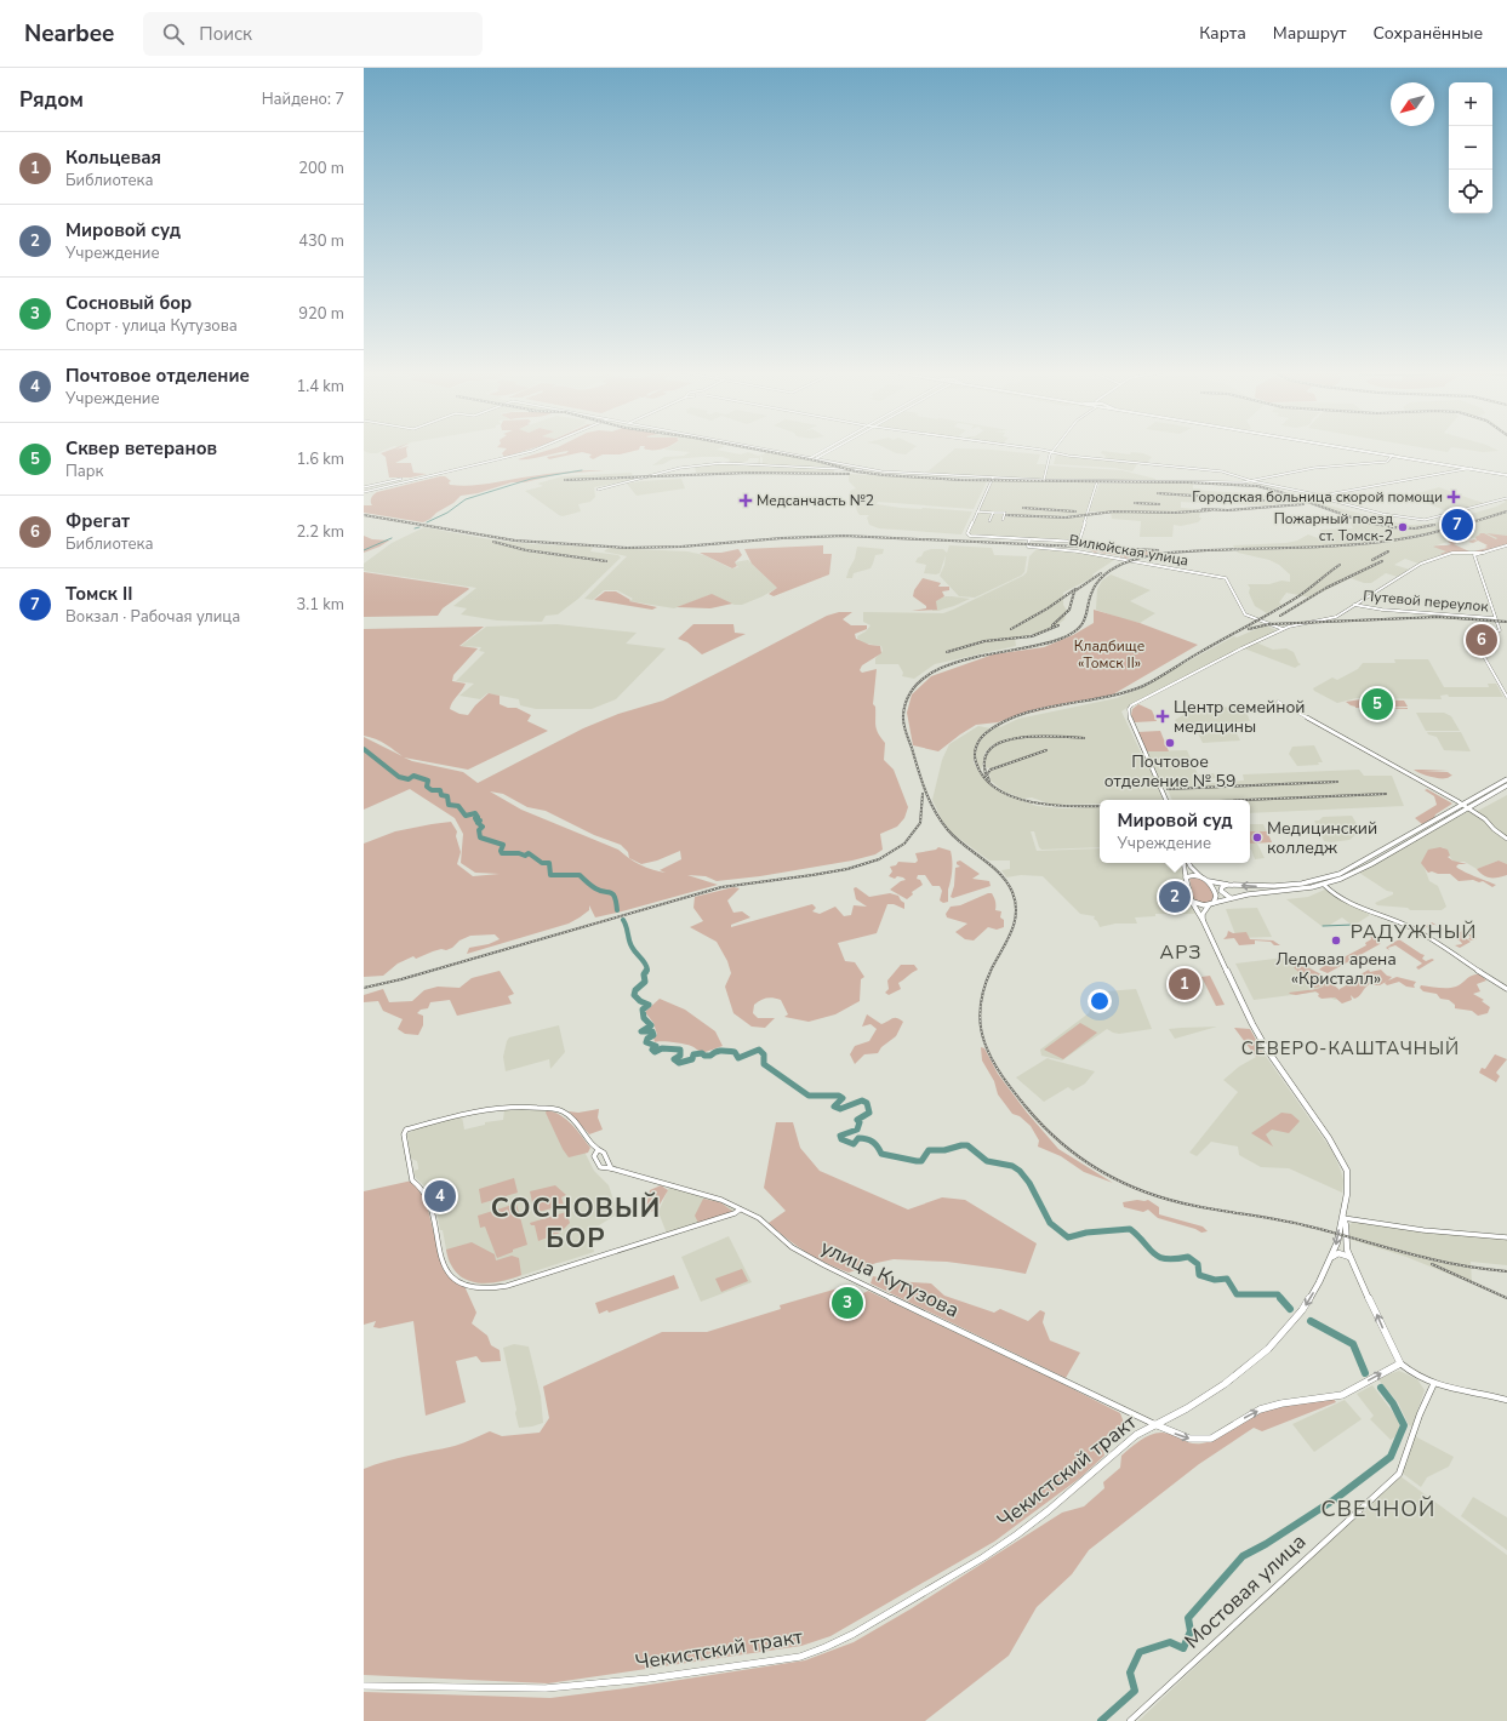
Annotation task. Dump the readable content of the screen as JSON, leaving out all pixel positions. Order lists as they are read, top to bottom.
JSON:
{
  "streets": {
    "main road": ["Чекистский тракт"],
    "street": [
      "Вилюйская улица",
      "Путевой переулок",
      "улица Кутузова",
      "Мостовая улица"
    ]
  },
  "crossings": [
    ["улица Кутузова", "Чекистский тракт"]
  ],
  "districts": [
    "РАДУЖНЫЙ",
    "АРЗ",
    "СЕВЕРО-КАШТАЧНЫЙ",
    "СОСНОВЫЙ БОР",
    "СВЕЧНОЙ"
  ],
  "parks": ["Кладбище «Томск II»"],
  "places": {
    "health": ["Городская больница скорой помощи", "Медсанчасть №2", "Центр семейной медицины"],
    "other": [
      "Пожарный поезд ст. Томск-2",
      "Почтовое отделение № 59",
      "Медицинский колледж",
      "Ледовая арена «Кристалл»"
    ]
  },
  "north": "bottom left",
  "page": {
    "header": "Nearbee",
    "search": "Поиск",
    "nav": ["Карта", "Маршрут", "Сохранённые"],
    "heading": ["Рядом", "Найдено: 7"],
    "map_buttons": ["+", "−"],
    "list": [
      {
        "mark": "1",
        "name": "Кольцевая",
        "note": "Библиотека",
        "value": "200 m"
      },
      {
        "mark": "2",
        "name": "Мировой суд",
        "note": "Учреждение",
        "value": "430 m"
      },
      {
        "mark": "3",
        "name": "Сосновый бор",
        "note": "Спорт · улица Кутузова",
        "value": "920 m"
      },
      {
        "mark": "4",
        "name": "Почтовое отделение",
        "note": "Учреждение",
        "value": "1.4 km"
      },
      {
        "mark": "5",
        "name": "Сквер ветеранов",
        "note": "Парк",
        "value": "1.6 km"
      },
      {
        "mark": "6",
        "name": "Фрегат",
        "note": "Библиотека",
        "value": "2.2 km"
      },
      {
        "mark": "7",
        "name": "Томск II",
        "note": "Вокзал · Рабочая улица",
        "value": "3.1 km"
      }
    ],
    "pins": [
      "7",
      "6",
      "5",
      "2",
      "1",
      "4",
      "3"
    ],
    "popup": ["Мировой суд", "Учреждение"]
  }
}
